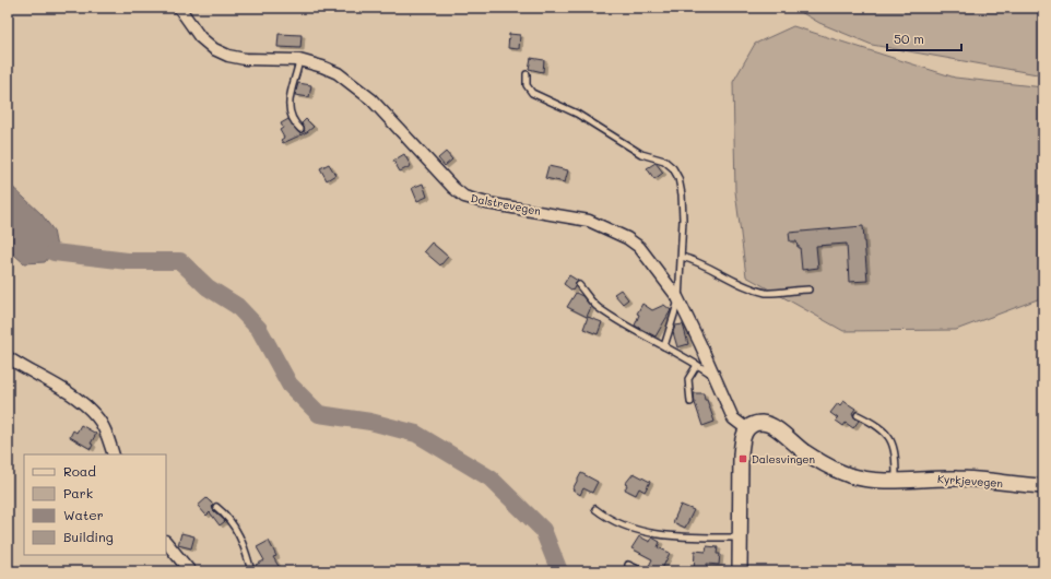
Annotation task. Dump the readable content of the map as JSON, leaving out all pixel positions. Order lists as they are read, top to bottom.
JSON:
{
  "streets": {
    "main road": ["Kyrkjevegen"],
    "street": ["Dalstrevegen"]
  },
  "crossings": [
    ["Dalstrevegen", "Kyrkjevegen"]
  ],
  "places": {
    "transit": ["Dalesvingen"]
  },
  "legend": [
    "Road",
    "Park",
    "Water",
    "Building"
  ],
  "scale_bar": "50 m"
}
